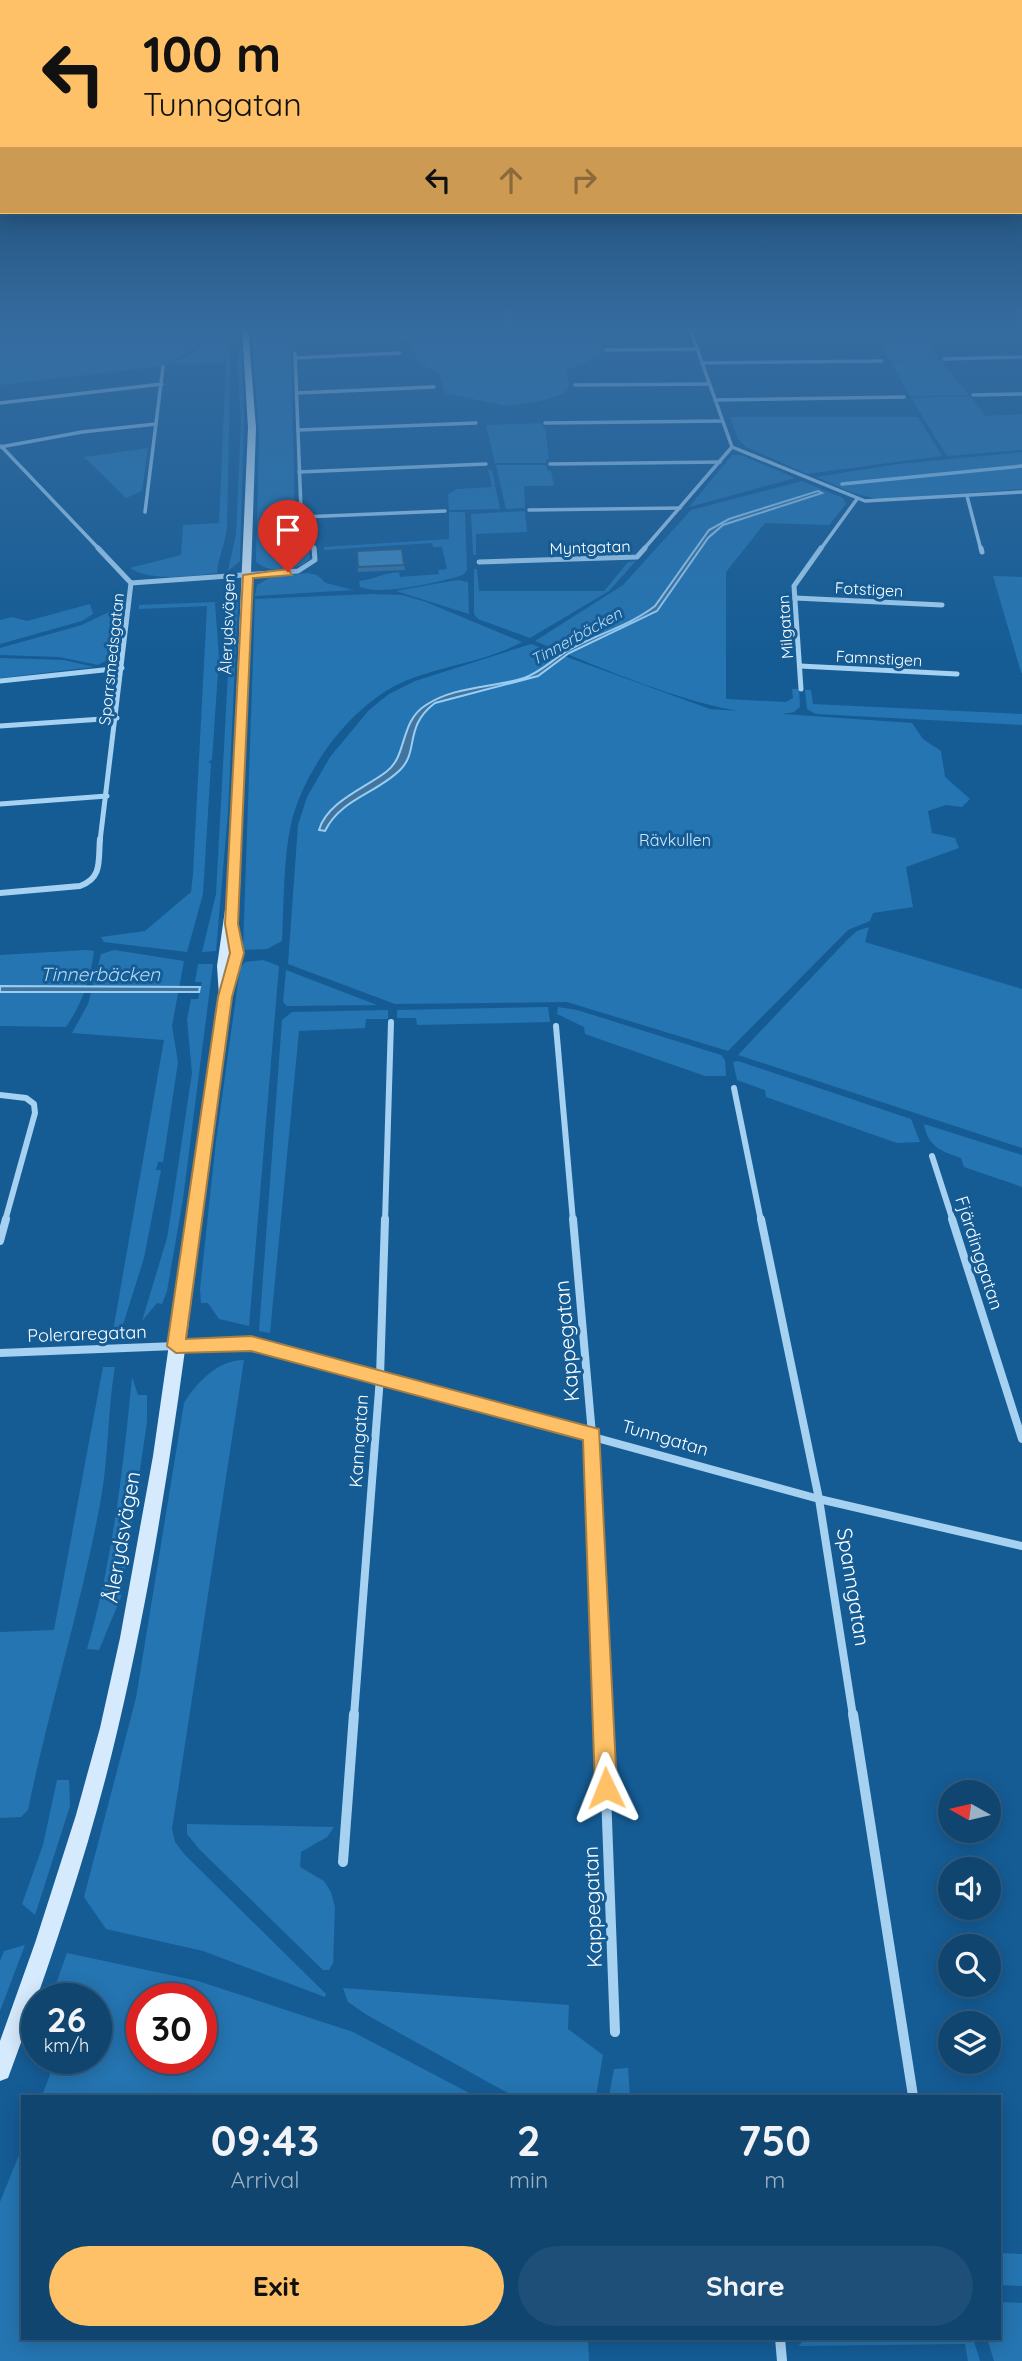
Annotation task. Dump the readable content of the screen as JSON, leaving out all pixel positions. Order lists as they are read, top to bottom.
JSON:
{
  "streets": {
    "main road": ["Ålerydsvägen"],
    "street": [
      "Myntgatan",
      "Fotstigen",
      "Milgatan",
      "Famnstigen",
      "Sporrsmedsgatan",
      "Fjärdinggatan",
      "Poleraregatan",
      "Kappegatan",
      "Tunngatan",
      "Kanngatan",
      "Spanngatan"
    ]
  },
  "crossings": [
    ["Fotstigen", "Milgatan"],
    ["Ålerydsvägen", "Poleraregatan"],
    ["Ålerydsvägen", "Tunngatan"],
    ["Milgatan", "Famnstigen"],
    ["Poleraregatan", "Tunngatan"],
    ["Kappegatan", "Tunngatan"],
    ["Tunngatan", "Kanngatan"],
    ["Tunngatan", "Spanngatan"]
  ],
  "water": ["Tinnerbäcken"],
  "parks": ["Rävkullen"],
  "north": "left",
  "page": {
    "turn": ["100 m", "Tunngatan"],
    "speed": "26 km/h",
    "limit": "30",
    "eta": [
      "09:43",
      "Arrival",
      "2",
      "min",
      "750",
      "m"
    ],
    "buttons": ["Exit", "Share"]
  }
}
